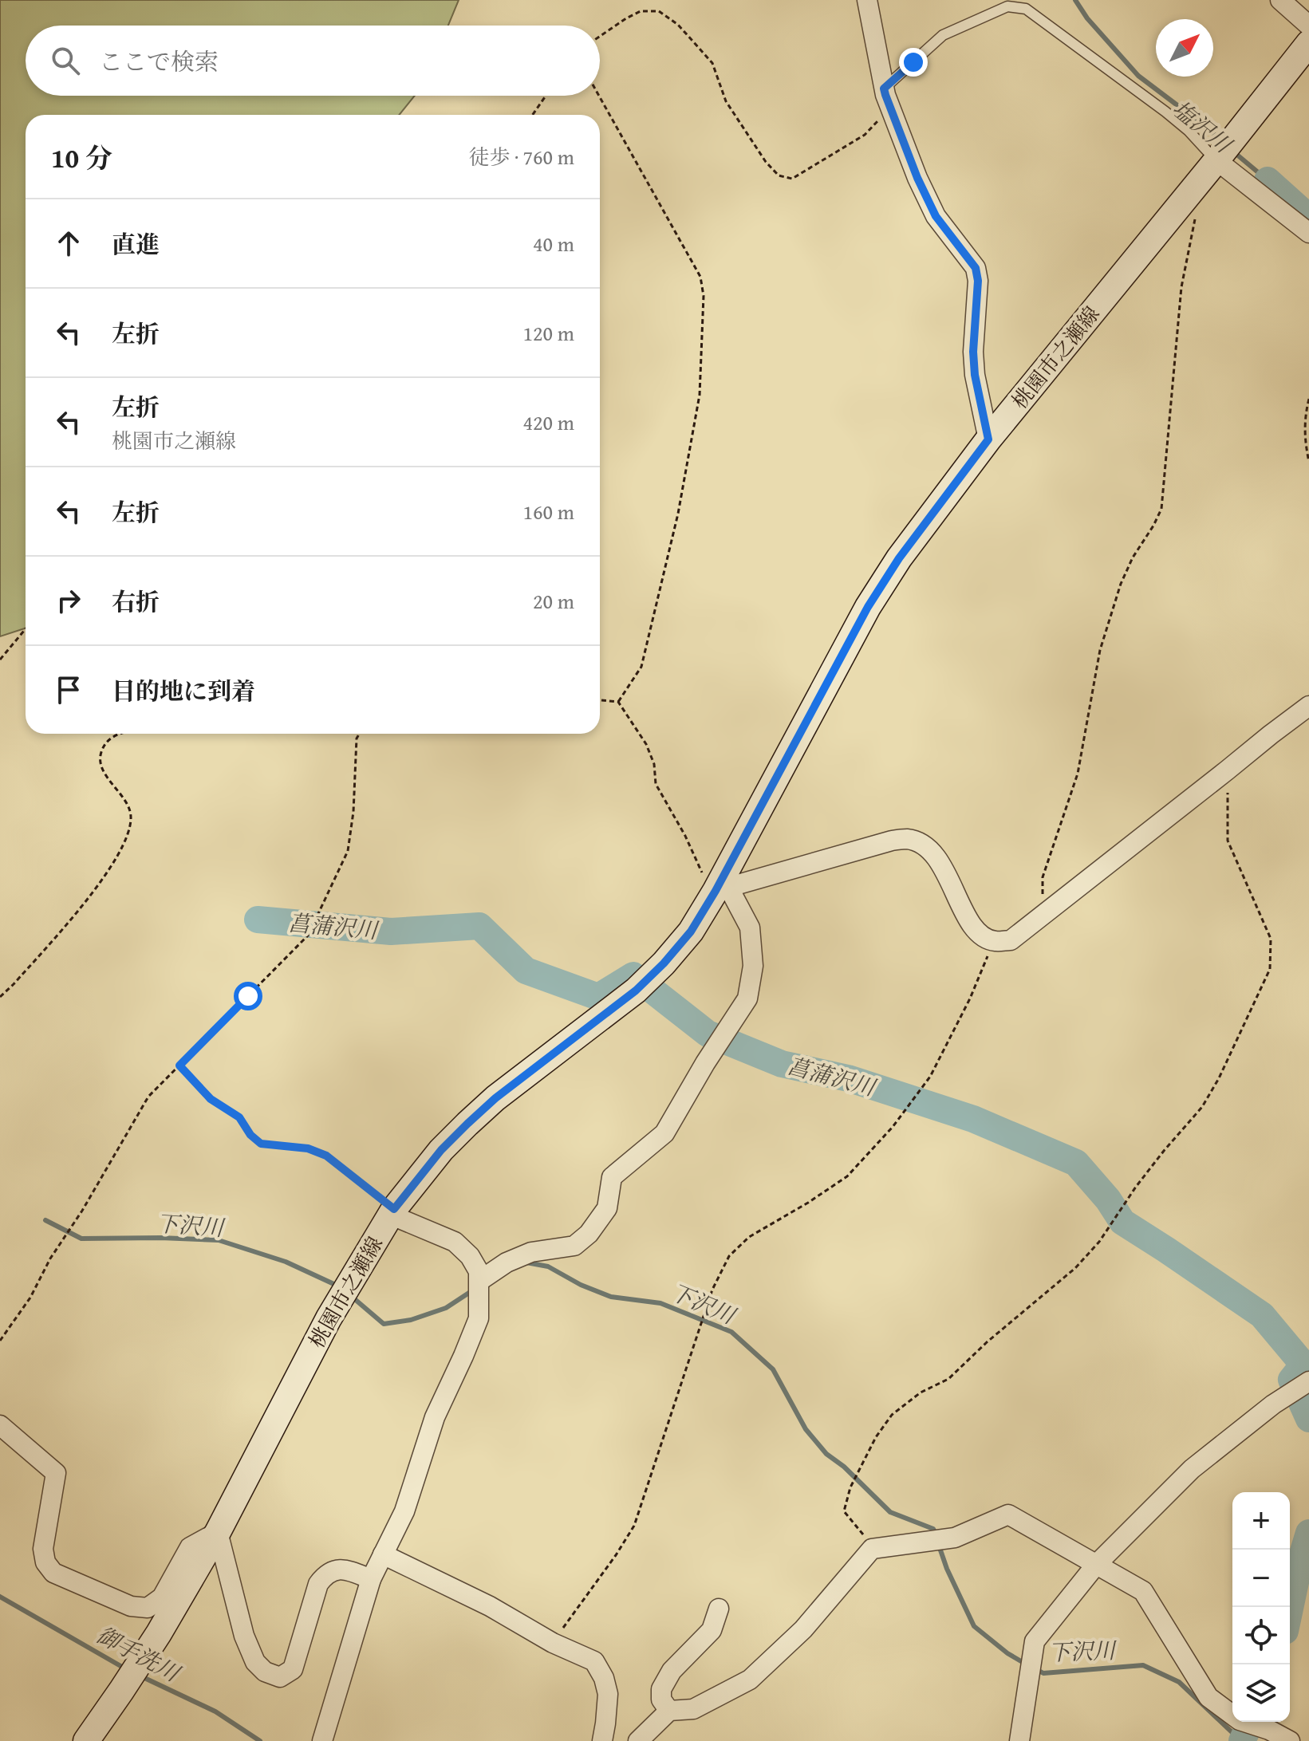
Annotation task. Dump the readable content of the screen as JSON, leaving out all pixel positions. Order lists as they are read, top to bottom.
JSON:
{
  "streets": {
    "main road": ["桃園市之瀬線"]
  },
  "water": [
    "塩沢川",
    "菖蒲沢川",
    "下沢川",
    "御手洗川"
  ],
  "north": "top right",
  "page": {
    "search": "ここで検索",
    "heading": ["10 分", "徒歩 · 760 m"],
    "list": [
      ["直進", "40 m"],
      ["左折", "120 m"],
      ["左折", "桃園市之瀬線", "420 m"],
      ["左折", "160 m"],
      ["右折", "20 m"],
      "目的地に到着"
    ],
    "map_buttons": ["+", "−"]
  }
}
